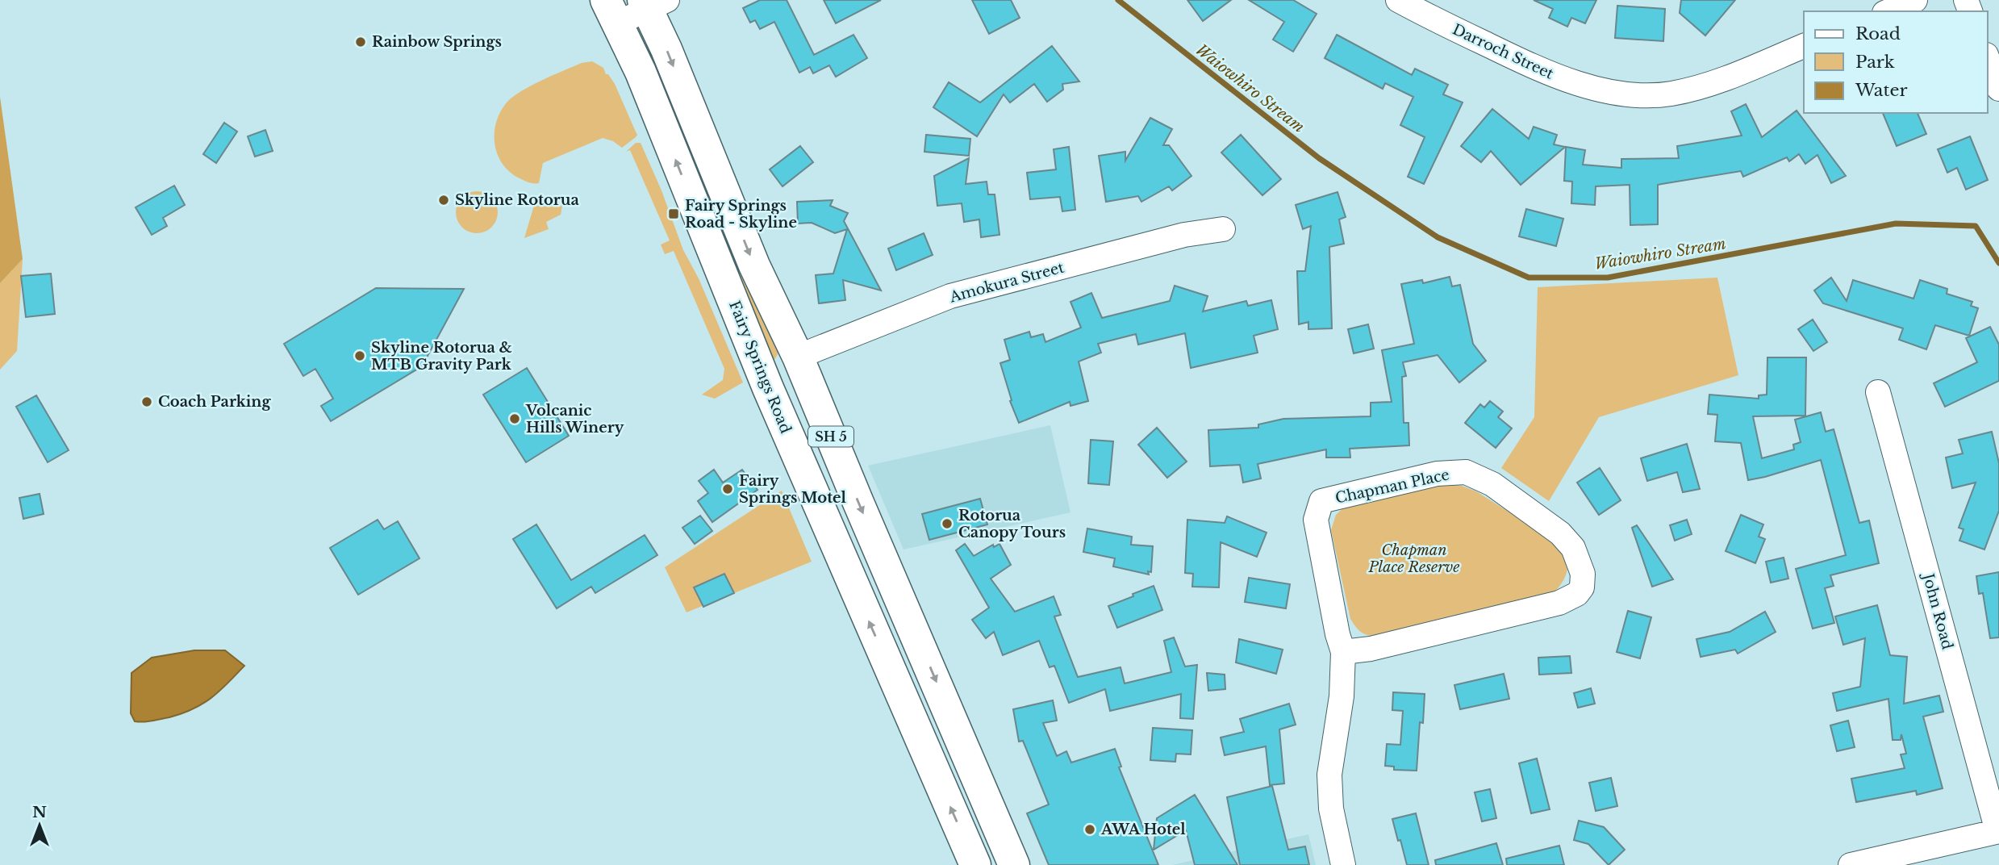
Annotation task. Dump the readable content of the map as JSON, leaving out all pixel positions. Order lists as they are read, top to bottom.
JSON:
{
  "streets": {
    "highway": ["Fairy Springs Road", "SH 5"],
    "street": [
      "Darroch Street",
      "Amokura Street",
      "Chapman Place",
      "John Road"
    ]
  },
  "crossings": [
    ["Amokura Street", "SH 5"]
  ],
  "water": ["Waiowhiro Stream"],
  "parks": ["Chapman Place Reserve"],
  "places": {
    "other": [
      "Rainbow Springs",
      "Skyline Rotorua",
      "Skyline Rotorua & MTB Gravity Park",
      "Coach Parking",
      "Volcanic Hills Winery",
      "Fairy Springs Motel",
      "Rotorua Canopy Tours",
      "AWA Hotel"
    ],
    "transit": ["Fairy Springs Road - Skyline"]
  },
  "legend": ["Road", "Park", "Water"],
  "north": "top"
}
